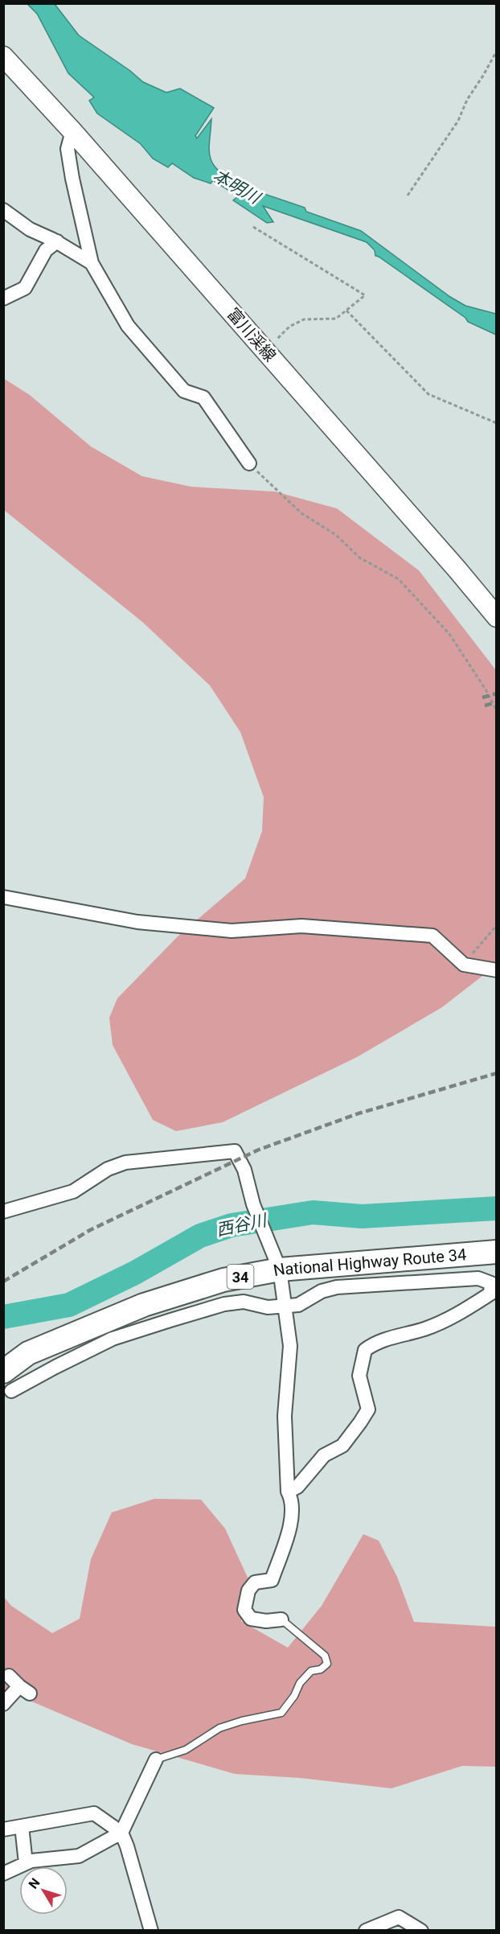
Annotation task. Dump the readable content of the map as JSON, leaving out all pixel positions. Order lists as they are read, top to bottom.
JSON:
{
  "streets": {
    "highway": ["National Highway Route 34", "34"],
    "main road": ["富川渓線"]
  },
  "water": ["本明川", "西谷川"],
  "north": "top left"
}
